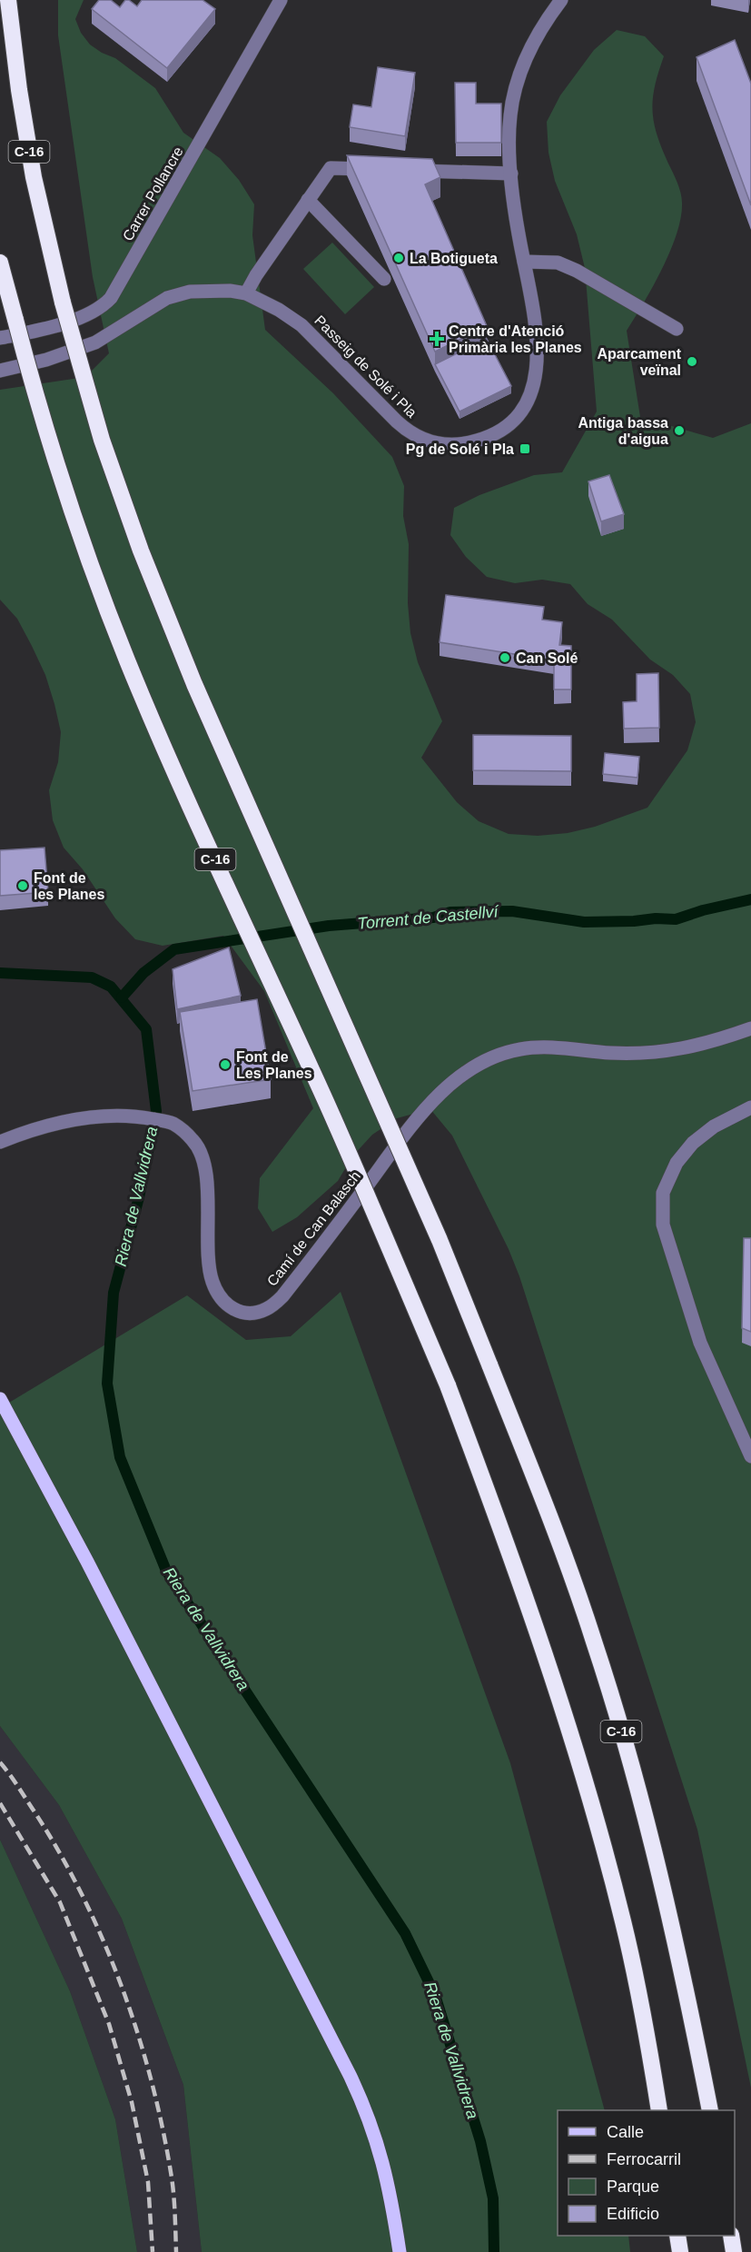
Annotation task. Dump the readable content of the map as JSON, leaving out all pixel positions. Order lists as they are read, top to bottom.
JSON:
{
  "streets": {
    "highway": ["C-16"],
    "street": ["Carrer Pollancre", "Passeig de Solé i Pla", "Camí de Can Balasch"]
  },
  "water": ["Torrent de Castellví", "Riera de Vallvidrera"],
  "places": {
    "other": [
      "La Botigueta",
      "Aparcament veïnal",
      "Antiga bassa d'aigua",
      "Can Solé",
      "Font de les Planes",
      "Font de Les Planes"
    ],
    "health": ["Centre d'Atenció Primària les Planes"],
    "transit": ["Pg de Solé i Pla"]
  },
  "legend": [
    "Calle",
    "Ferrocarril",
    "Parque",
    "Edificio"
  ]
}
